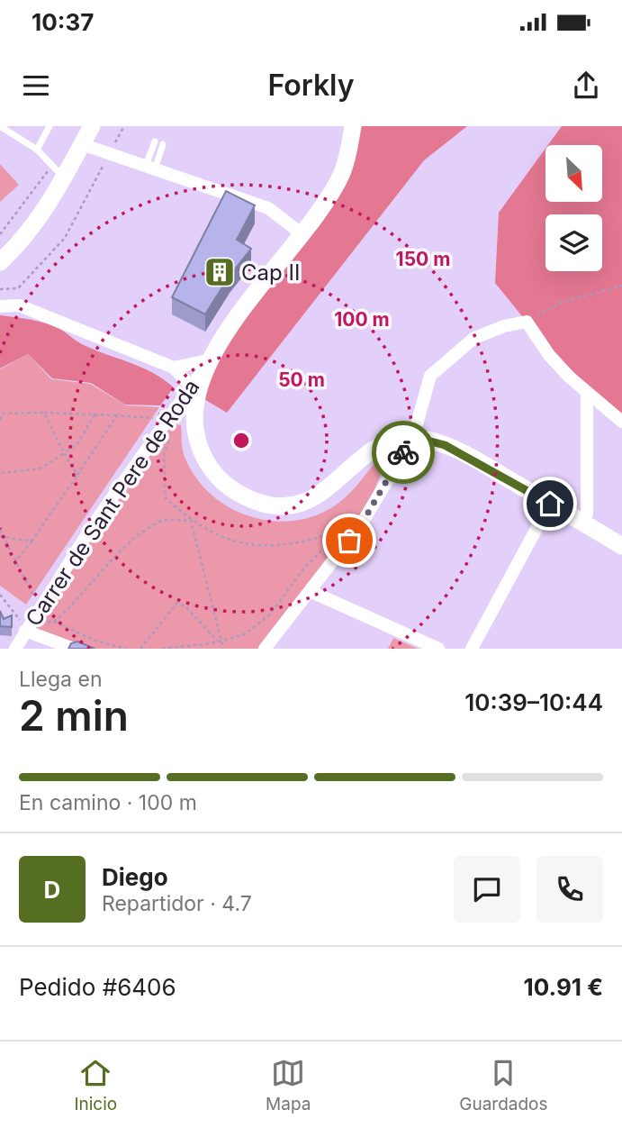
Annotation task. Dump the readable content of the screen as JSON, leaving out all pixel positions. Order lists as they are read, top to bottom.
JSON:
{
  "streets": {
    "street": ["Carrer de Sant Pere de Roda"]
  },
  "places": {
    "building": ["Cap II"]
  },
  "north": "bottom right",
  "page": {
    "status": "10:37",
    "header": "Forkly",
    "heading": ["2 min", "Llega en", "10:39–10:44"],
    "panel": [
      "Diego",
      "Repartidor · 4.7",
      "Pedido #6406",
      "10.91 €"
    ],
    "bar": "En camino · 100 m",
    "round": "D",
    "tabs": ["Inicio", "Mapa", "Guardados"]
  },
  "rings": ["150 m", "100 m", "50 m"]
}
